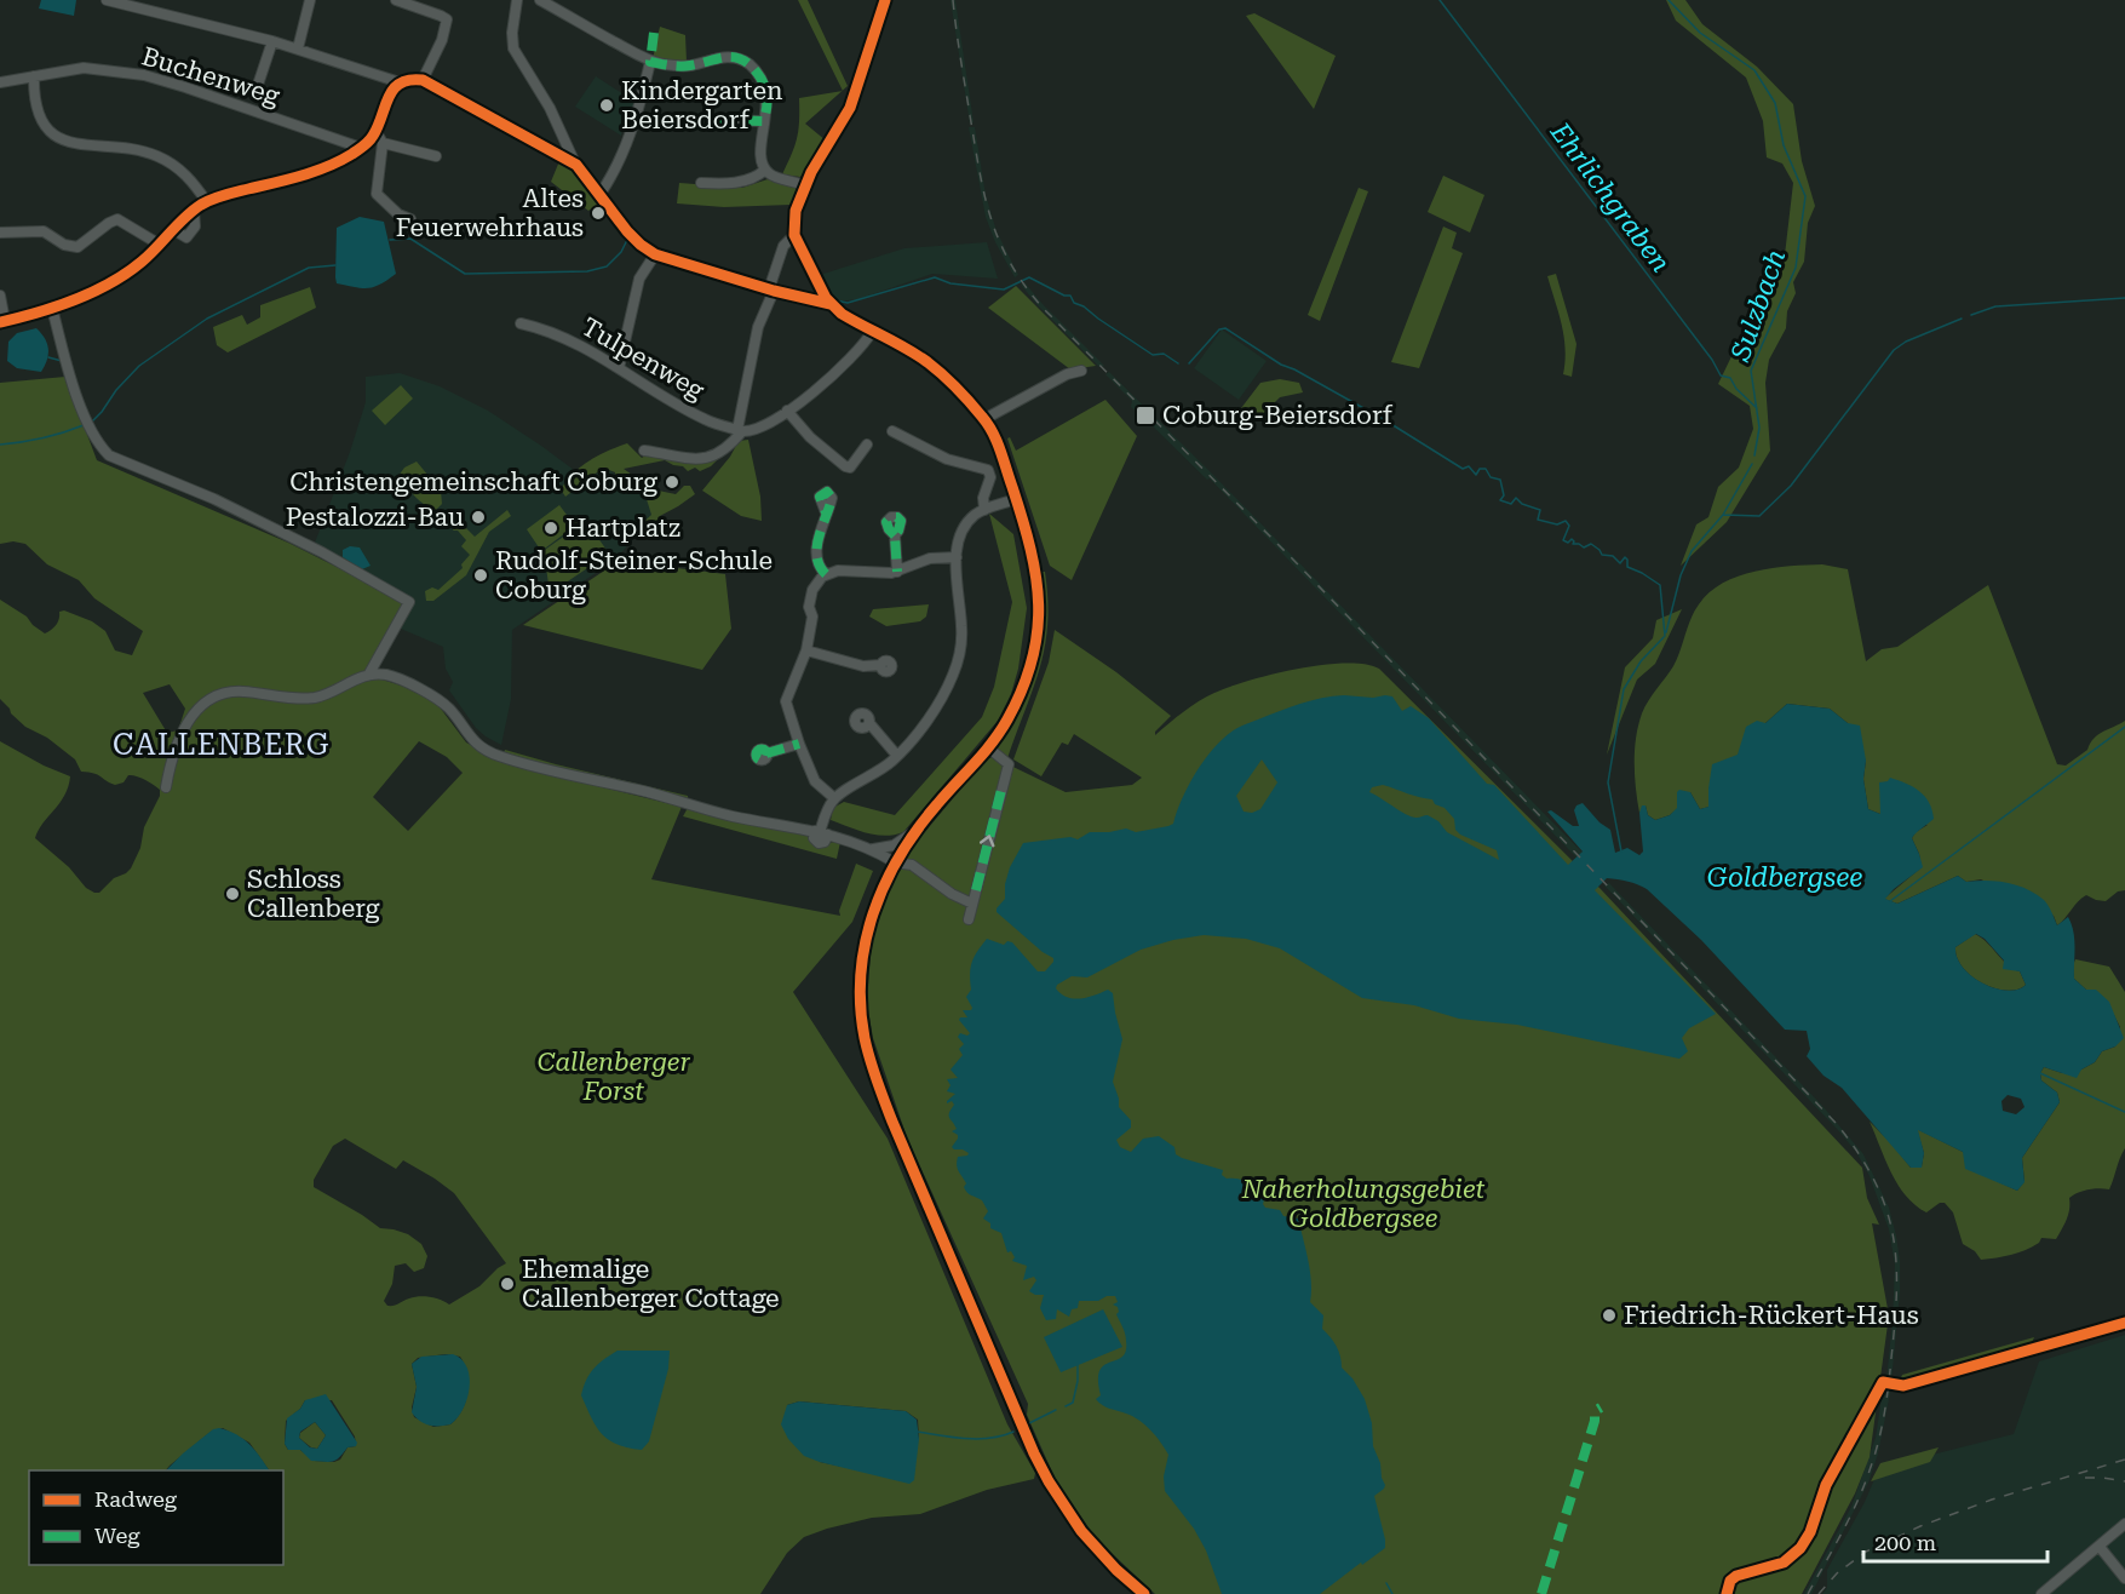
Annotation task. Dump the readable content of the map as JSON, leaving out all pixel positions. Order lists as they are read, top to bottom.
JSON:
{
  "streets": {
    "street": ["Buchenweg", "Tulpenweg"]
  },
  "districts": ["CALLENBERG"],
  "water": ["Ehrlichgraben", "Sulzbach", "Goldbergsee"],
  "parks": ["Callenberger Forst", "Naherholungsgebiet Goldbergsee"],
  "places": {
    "other": [
      "Kindergarten Beiersdorf",
      "Altes Feuerwehrhaus",
      "Christengemeinschaft Coburg",
      "Pestalozzi-Bau",
      "Hartplatz",
      "Rudolf-Steiner-Schule Coburg",
      "Schloss Callenberg",
      "Ehemalige Callenberger Cottage",
      "Friedrich-Rückert-Haus"
    ],
    "transit": ["Coburg-Beiersdorf"]
  },
  "legend": ["Radweg", "Weg"],
  "scale_bar": "200 m"
}
